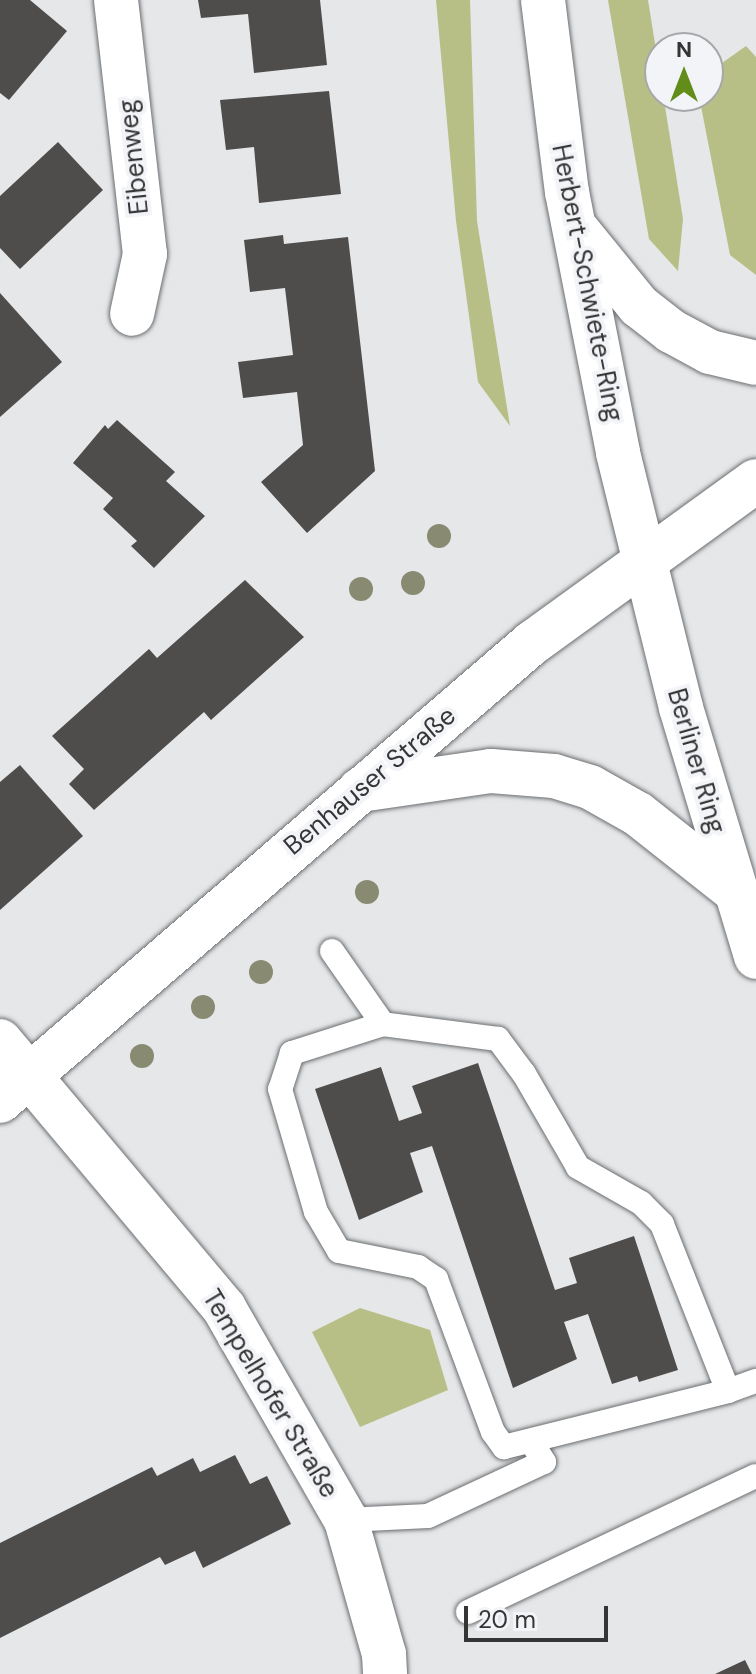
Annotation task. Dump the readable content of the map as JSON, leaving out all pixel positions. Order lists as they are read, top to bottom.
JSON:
{
  "streets": {
    "main road": [
      "Eibenweg",
      "Herbert-Schwiete-Ring",
      "Berliner Ring",
      "Benhauser Straße",
      "Tempelhofer Straße"
    ]
  },
  "crossings": [
    ["Herbert-Schwiete-Ring", "Berliner Ring"],
    ["Herbert-Schwiete-Ring", "Benhauser Straße"],
    ["Berliner Ring", "Benhauser Straße"],
    ["Benhauser Straße", "Tempelhofer Straße"]
  ],
  "scale_bar": "20 m",
  "north": "top"
}
